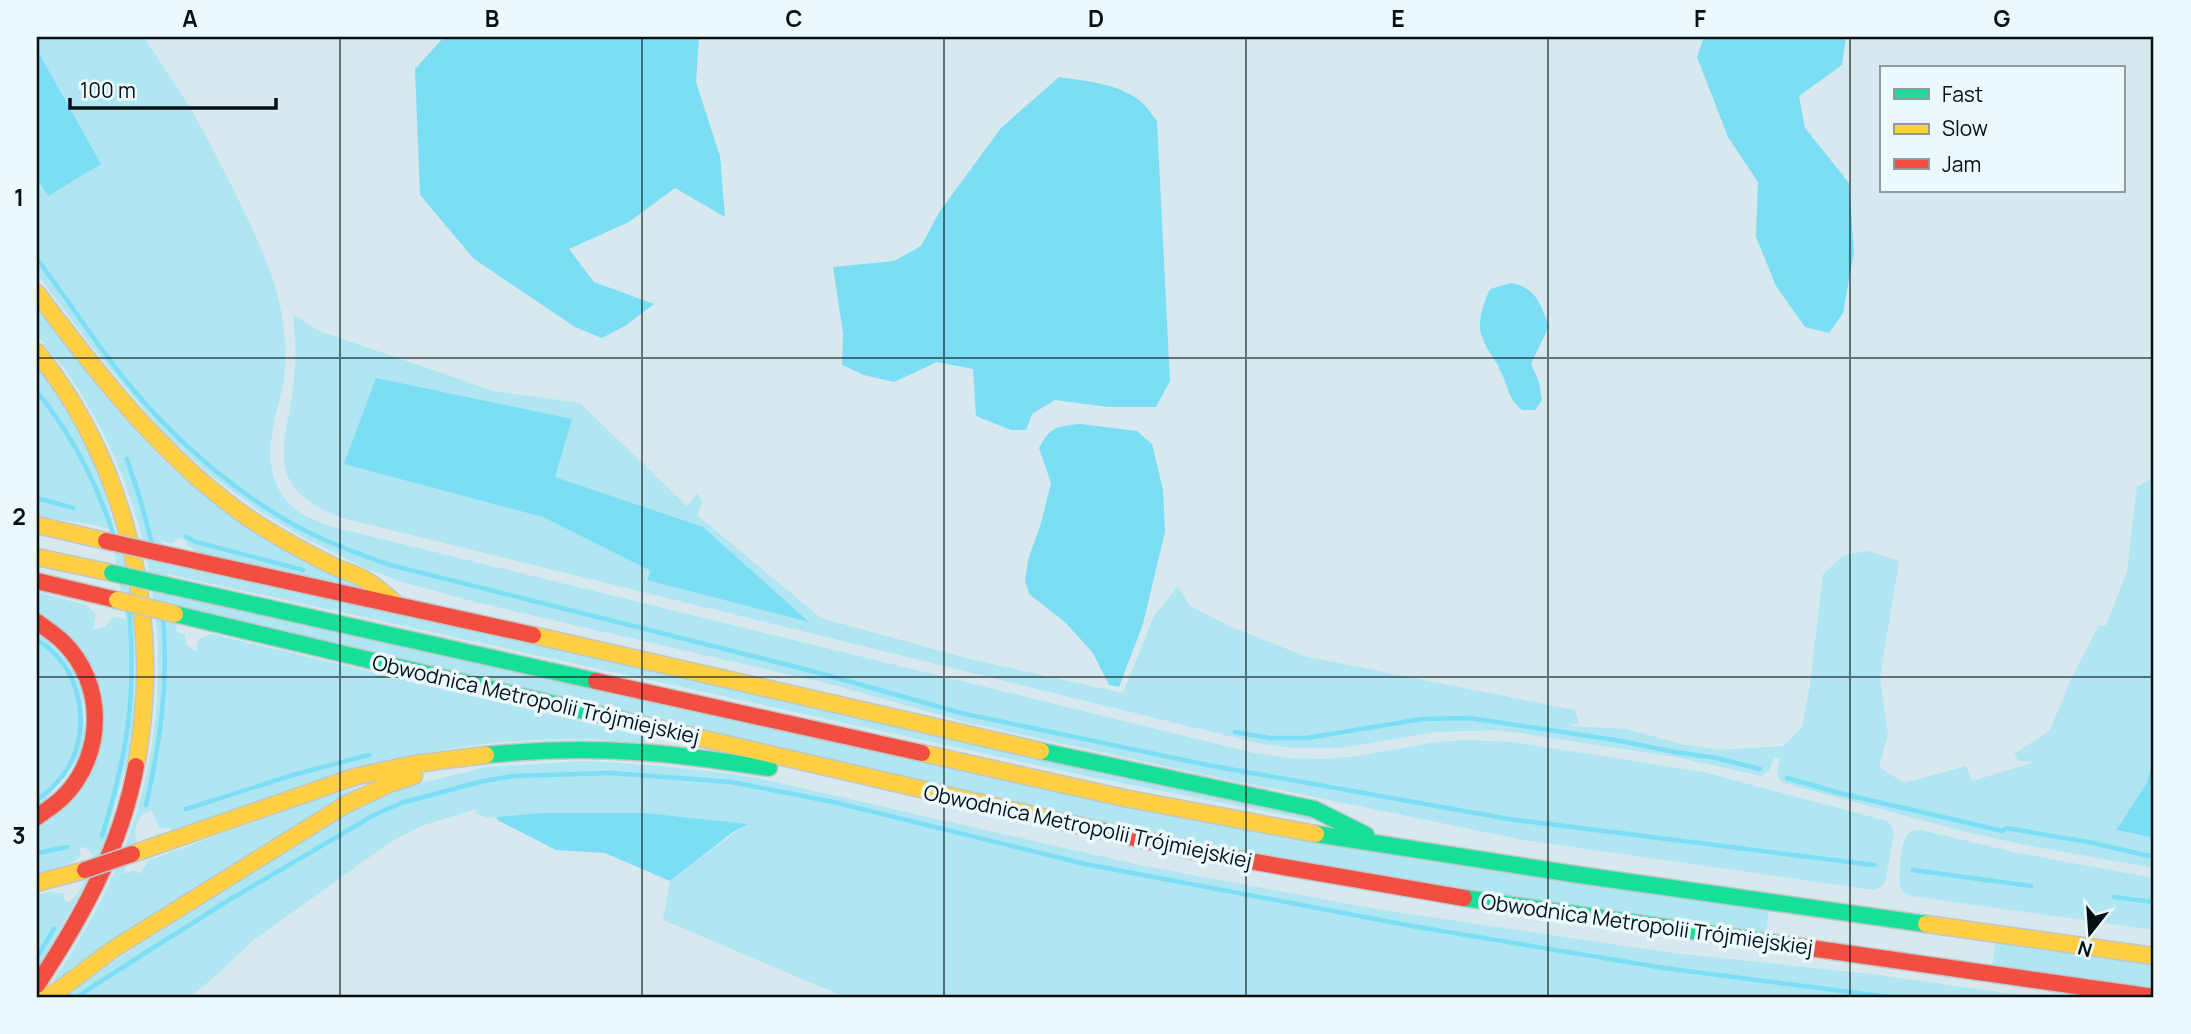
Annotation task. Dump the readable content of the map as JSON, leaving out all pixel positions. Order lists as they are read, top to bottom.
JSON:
{
  "streets": {
    "highway": ["Obwodnica Metropolii Trójmiejskiej"]
  },
  "legend": ["Fast", "Slow", "Jam"],
  "scale_bar": "100 m",
  "north": "bottom",
  "grid": {
    "columns": [
      "A",
      "B",
      "C",
      "D",
      "E",
      "F",
      "G"
    ],
    "rows": ["1", "2", "3"]
  }
}
